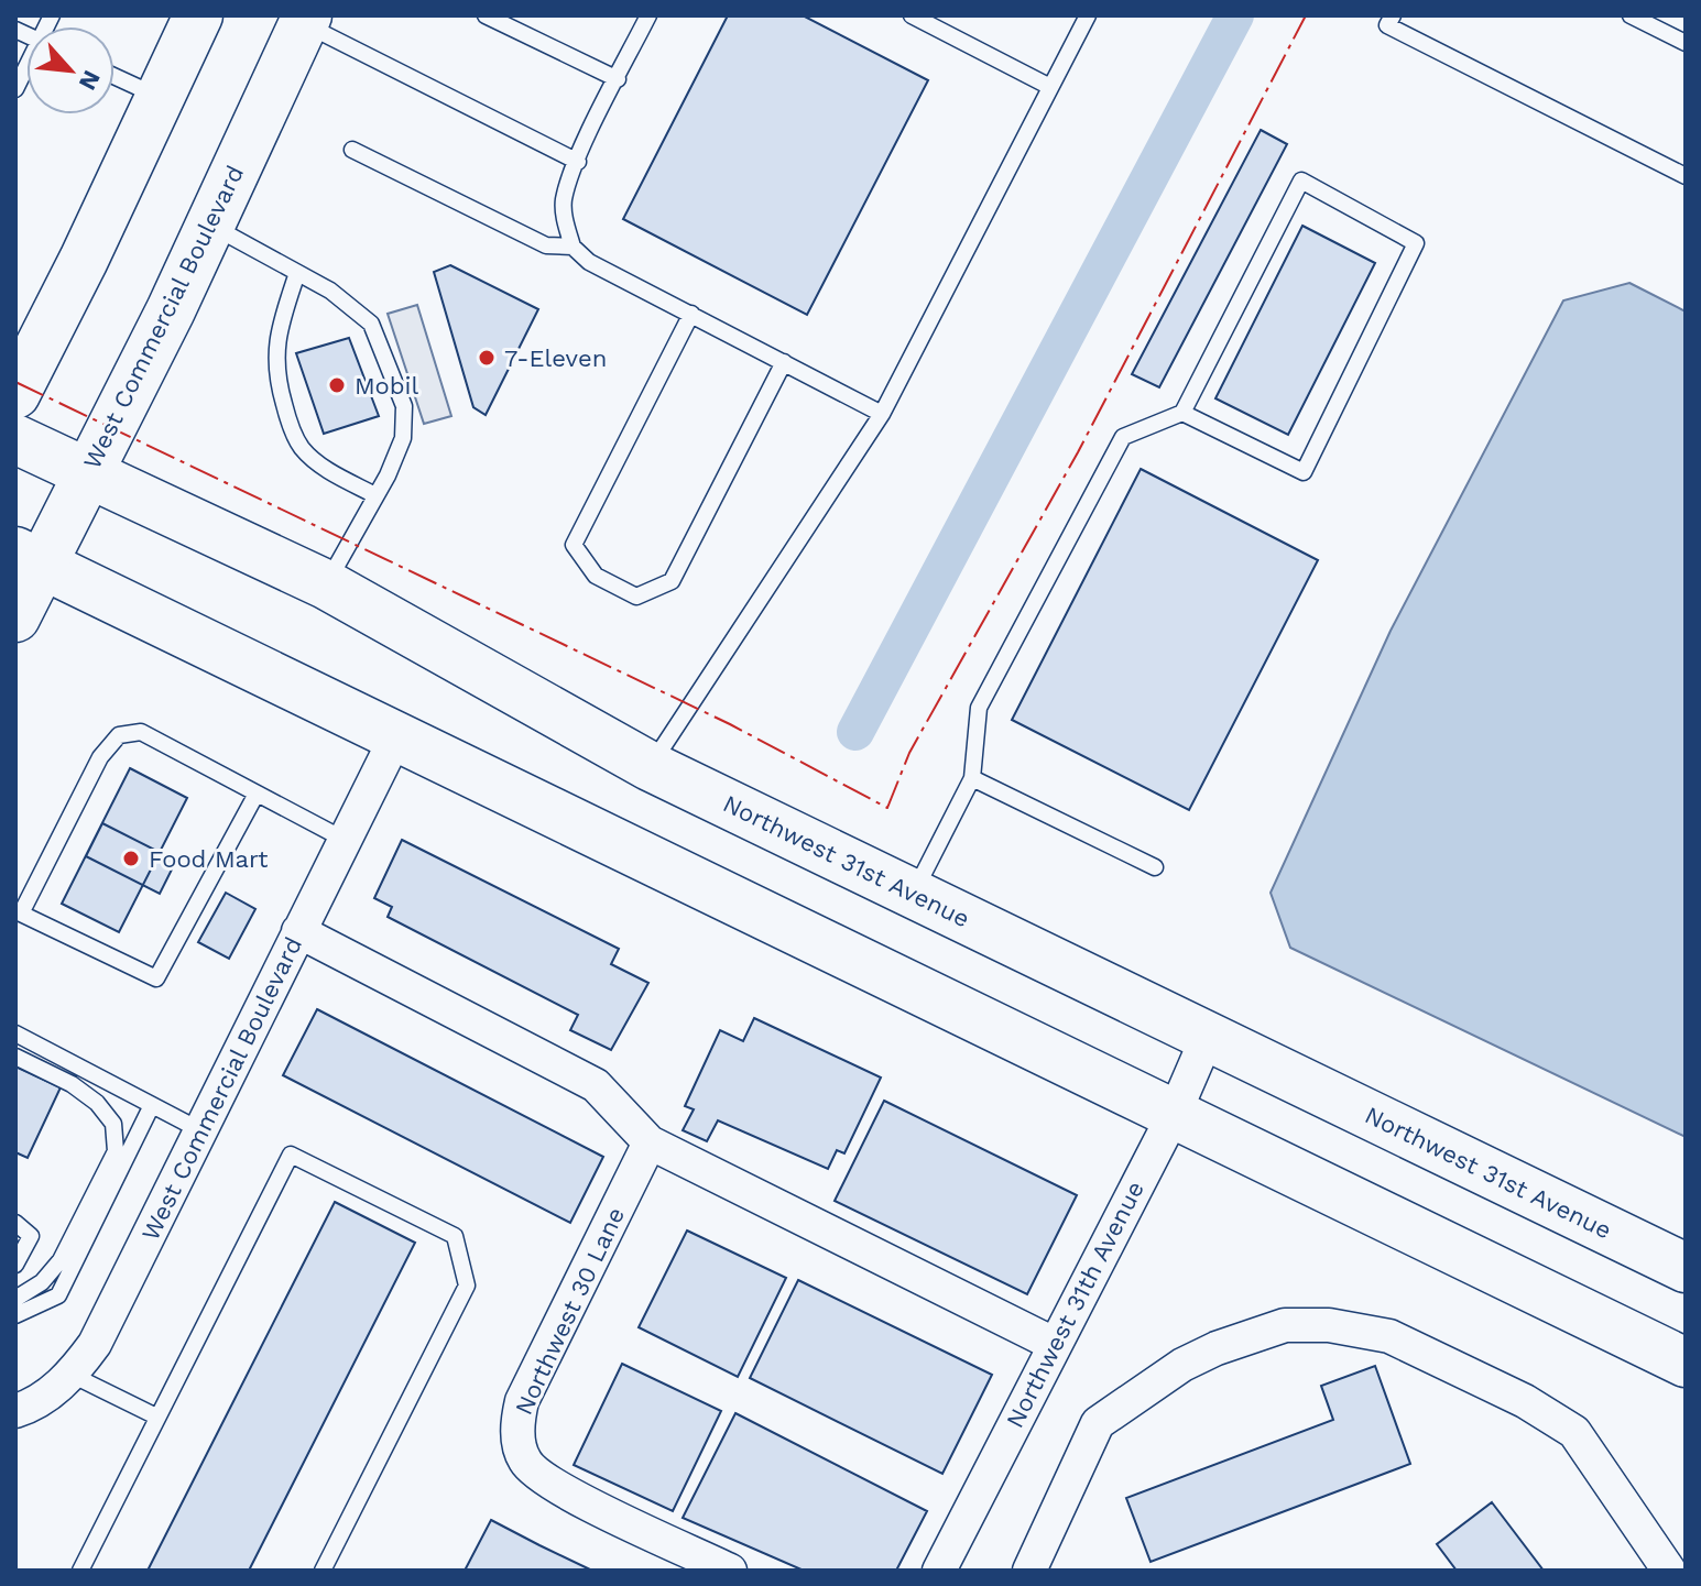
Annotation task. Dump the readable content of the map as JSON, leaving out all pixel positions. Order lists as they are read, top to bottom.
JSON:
{
  "streets": {
    "main road": ["West Commercial Boulevard", "Northwest 31st Avenue"],
    "street": ["Northwest 31th Avenue", "Northwest 30 Lane"]
  },
  "crossings": [
    ["West Commercial Boulevard", "Northwest 31st Avenue"],
    ["Northwest 31st Avenue", "Northwest 31th Avenue"]
  ],
  "places": ["7-Eleven", "Mobil", "Food Mart"],
  "north": "bottom right"
}
